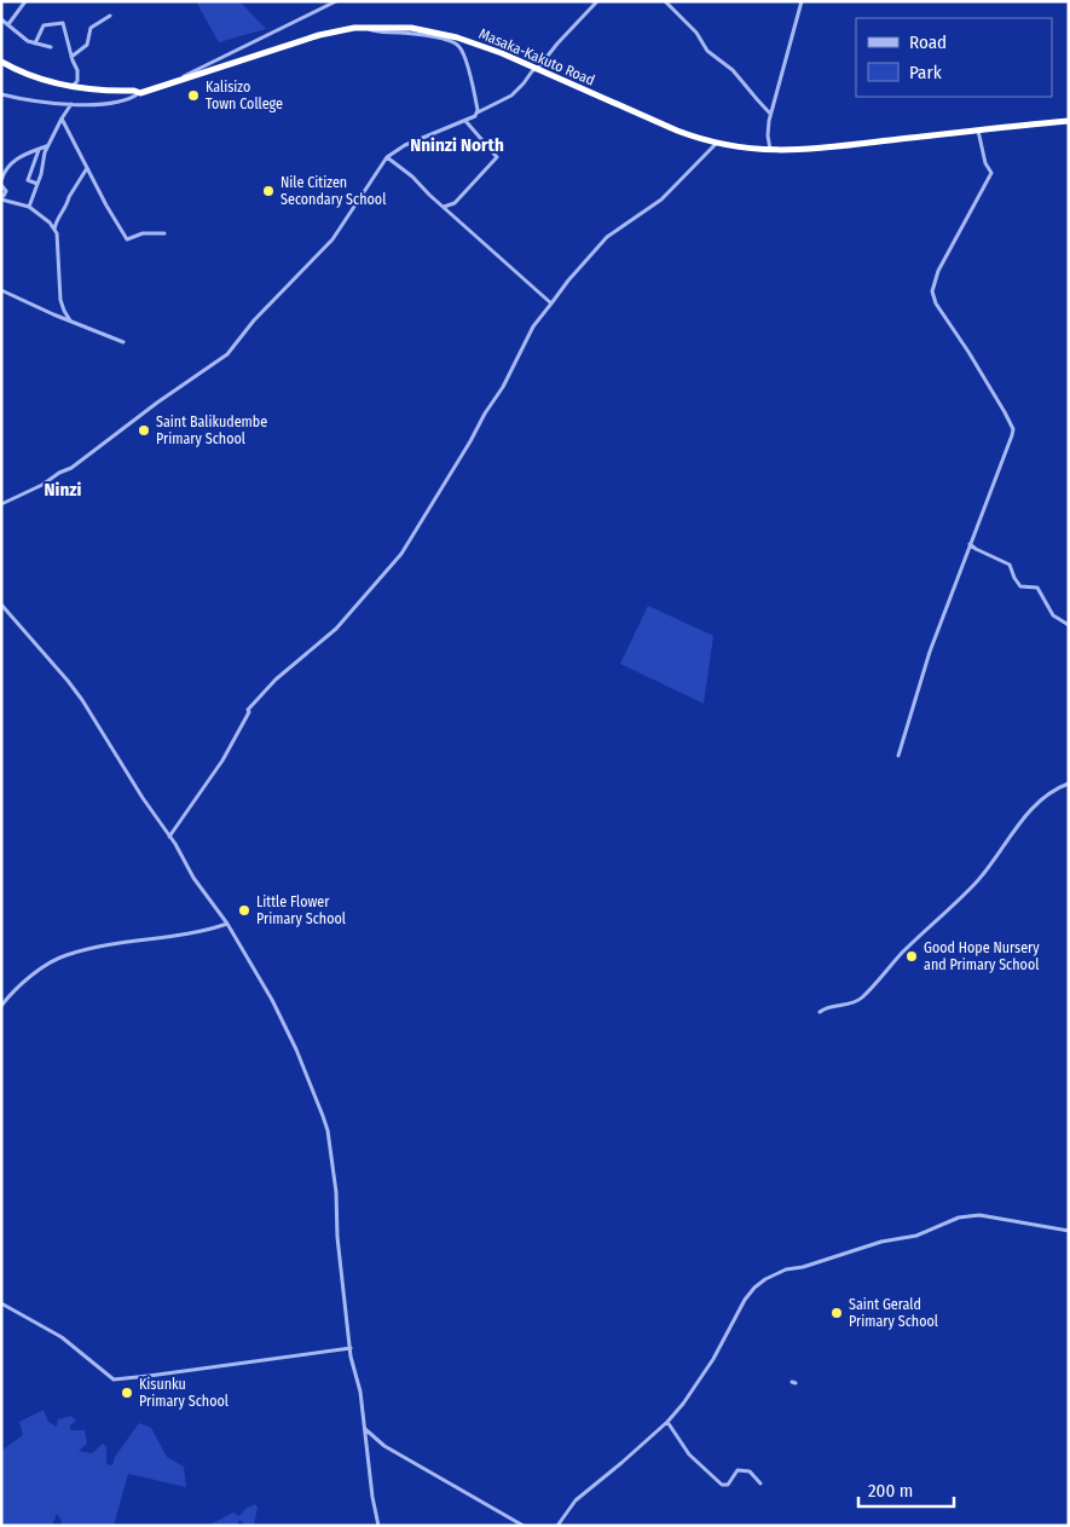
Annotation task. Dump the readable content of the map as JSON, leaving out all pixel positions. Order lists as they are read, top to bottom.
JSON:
{
  "streets": {
    "highway": ["Masaka-Kakuto Road"]
  },
  "districts": ["Nninzi North", "Ninzi"],
  "places": [
    "Kalisizo Town College",
    "Nile Citizen Secondary School",
    "Saint Balikudembe Primary School",
    "Little Flower Primary School",
    "Good Hope Nursery and Primary School",
    "Saint Gerald Primary School",
    "Kisunku Primary School"
  ],
  "legend": ["Road", "Park"],
  "scale_bar": "200 m"
}
